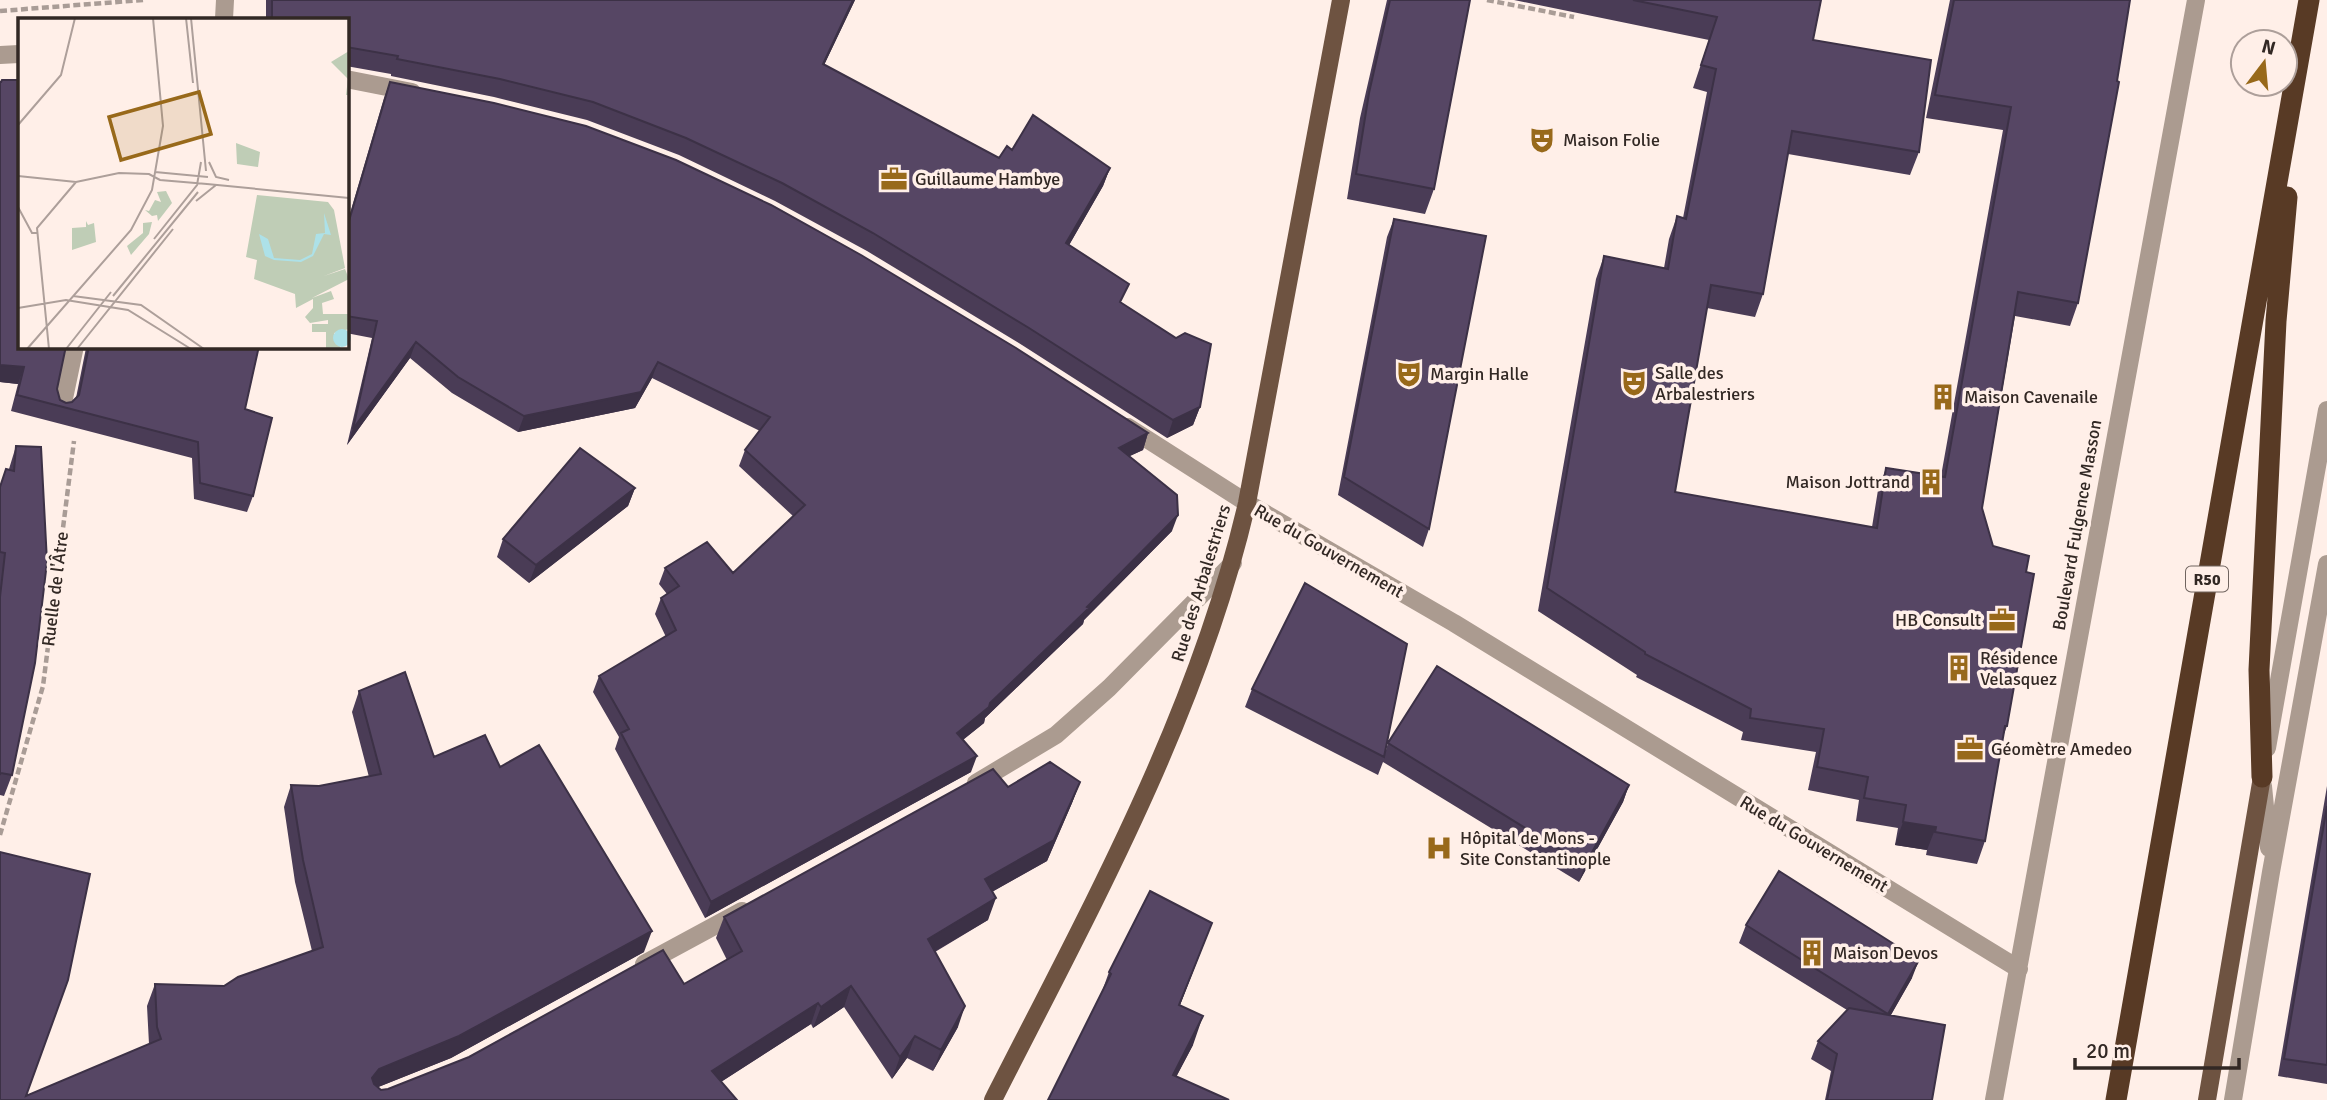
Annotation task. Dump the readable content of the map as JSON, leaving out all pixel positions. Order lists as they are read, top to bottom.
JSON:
{
  "streets": {
    "highway": ["R50"],
    "main road": ["Rue des Arbalestriers"],
    "street": ["Boulevard Fulgence Masson", "Rue du Gouvernement"],
    "path": ["Ruelle de l'Âtre"]
  },
  "crossings": [
    ["Boulevard Fulgence Masson", "Rue du Gouvernement"],
    ["Rue du Gouvernement", "Rue des Arbalestriers"]
  ],
  "places": {
    "theatre": ["Maison Folie", "Margin Halle", "Salle des Arbalestriers"],
    "office": ["Guillaume Hambye", "HB Consult", "Géomètre Amedeo"],
    "building": [
      "Maison Cavenaile",
      "Maison Jottrand",
      "Résidence Velasquez",
      "Maison Devos"
    ],
    "hospital": ["Hôpital de Mons - Site Constantinople"]
  },
  "scale_bar": "20 m",
  "north": "top"
}
